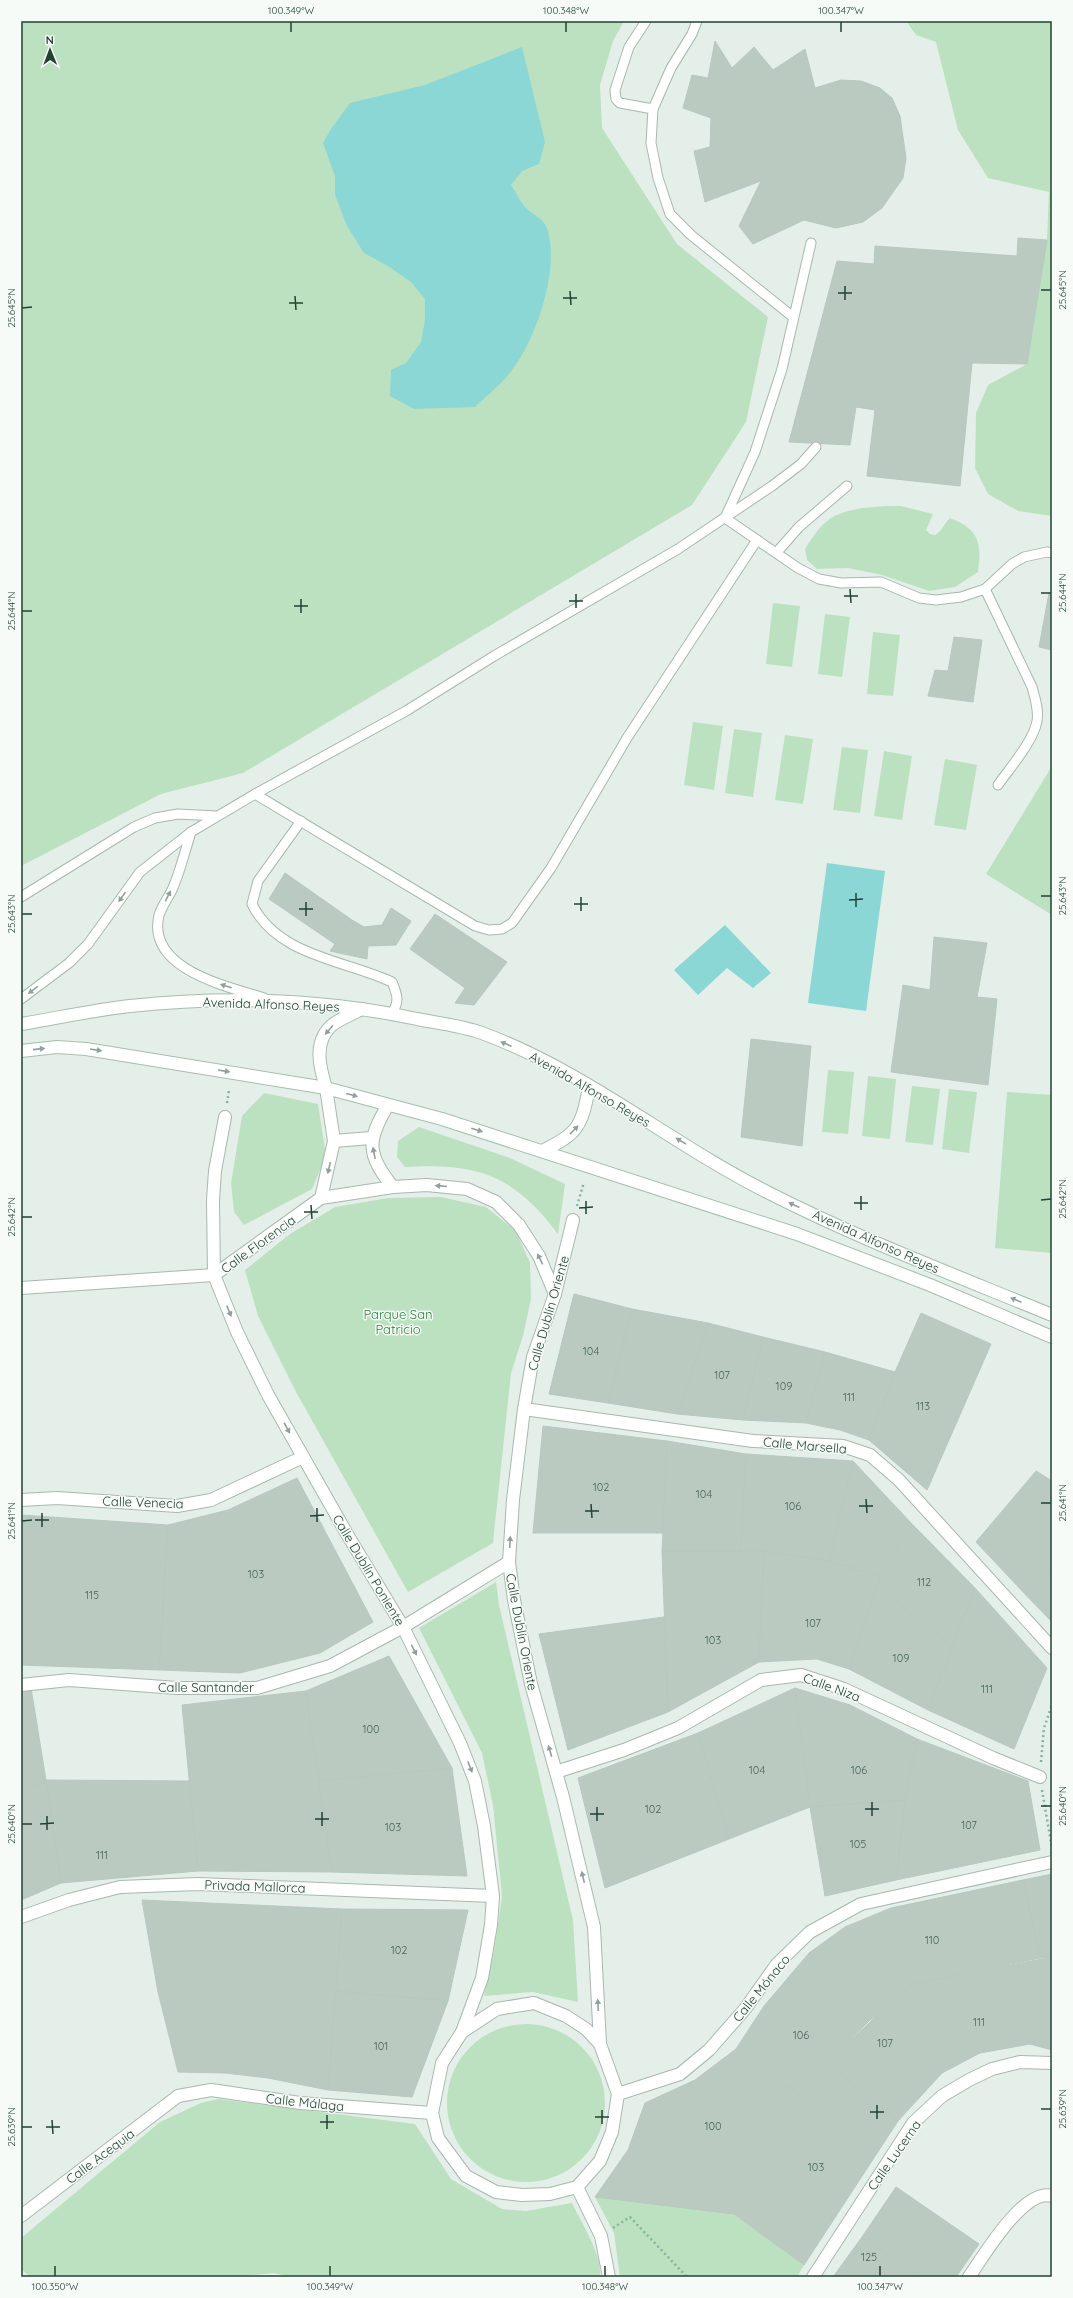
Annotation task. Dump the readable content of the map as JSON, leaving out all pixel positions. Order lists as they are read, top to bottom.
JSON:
{
  "streets": {
    "street": [
      "Avenida Alfonso Reyes",
      "Calle Florencia",
      "Calle Dublín Oriente",
      "Calle Marsella",
      "Calle Venecia",
      "Calle Dublín Poniente",
      "Calle Santander",
      "Calle Niza",
      "Privada Mallorca",
      "Calle Mónaco",
      "Calle Málaga",
      "Calle Lucerna",
      "Calle Acequia"
    ]
  },
  "crossings": [
    ["Calle Florencia", "Calle Dublín Oriente"],
    ["Calle Florencia", "Calle Dublín Poniente"],
    ["Calle Dublín Oriente", "Calle Marsella"],
    ["Calle Dublín Oriente", "Calle Dublín Poniente"],
    ["Calle Dublín Oriente", "Calle Santander"],
    ["Calle Dublín Oriente", "Calle Niza"],
    ["Calle Dublín Oriente", "Calle Mónaco"],
    ["Calle Dublín Oriente", "Calle Málaga"],
    ["Calle Venecia", "Calle Dublín Poniente"],
    ["Calle Dublín Poniente", "Calle Santander"],
    ["Calle Dublín Poniente", "Privada Mallorca"],
    ["Calle Málaga", "Calle Acequia"]
  ],
  "one_way": ["Calle Dublín Oriente", "Calle Dublín Poniente"],
  "parks": ["Parque San Patricio"],
  "house_numbers": [
    "104",
    "107",
    "109",
    "111",
    "113",
    "102",
    "104",
    "106",
    "103",
    "112",
    "115",
    "107",
    "103",
    "109",
    "111",
    "100",
    "104",
    "106",
    "102",
    "107",
    "103",
    "105",
    "111",
    "110",
    "102",
    "111",
    "106",
    "107",
    "101",
    "100",
    "103",
    "125"
  ],
  "north": "top",
  "coordinates": [
    "100.349°W",
    "100.348°W",
    "100.347°W",
    "25.645°N",
    "25.644°N",
    "25.643°N",
    "25.642°N",
    "25.641°N",
    "25.640°N",
    "25.639°N",
    "100.350°W"
  ]
}
